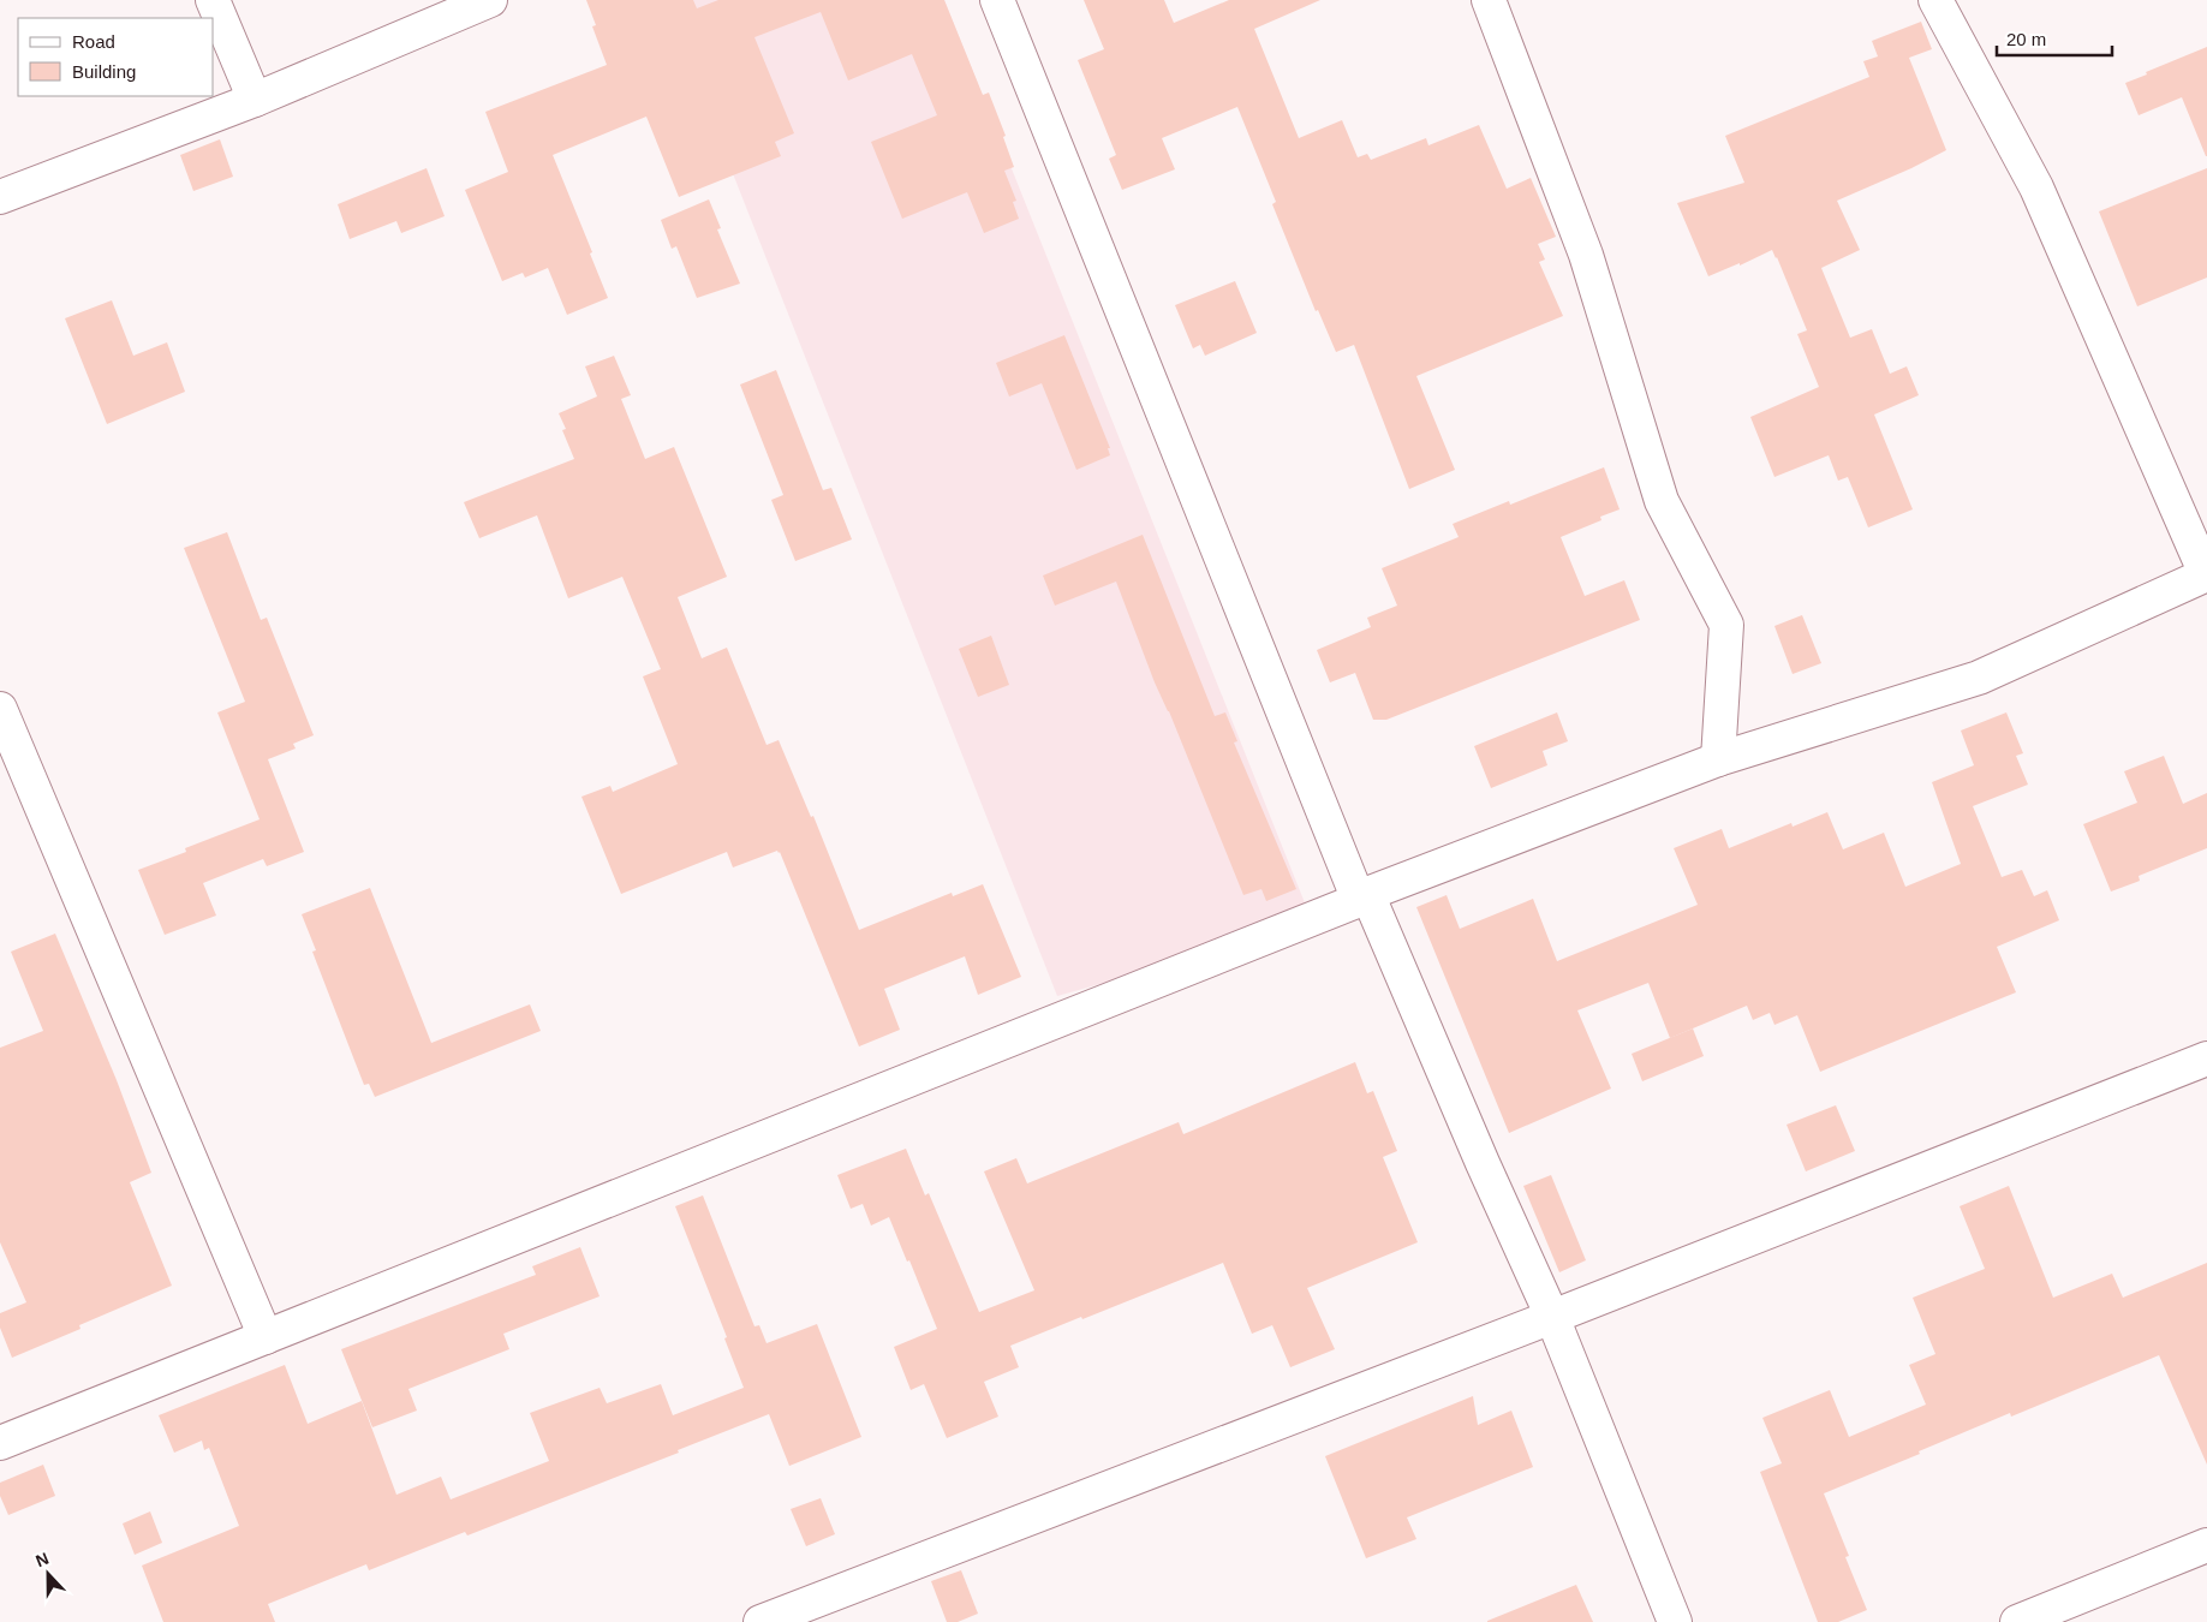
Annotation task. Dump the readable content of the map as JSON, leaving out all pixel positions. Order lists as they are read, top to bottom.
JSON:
{
  "legend": ["Road", "Building"],
  "scale_bar": "20 m",
  "north": "top"
}
